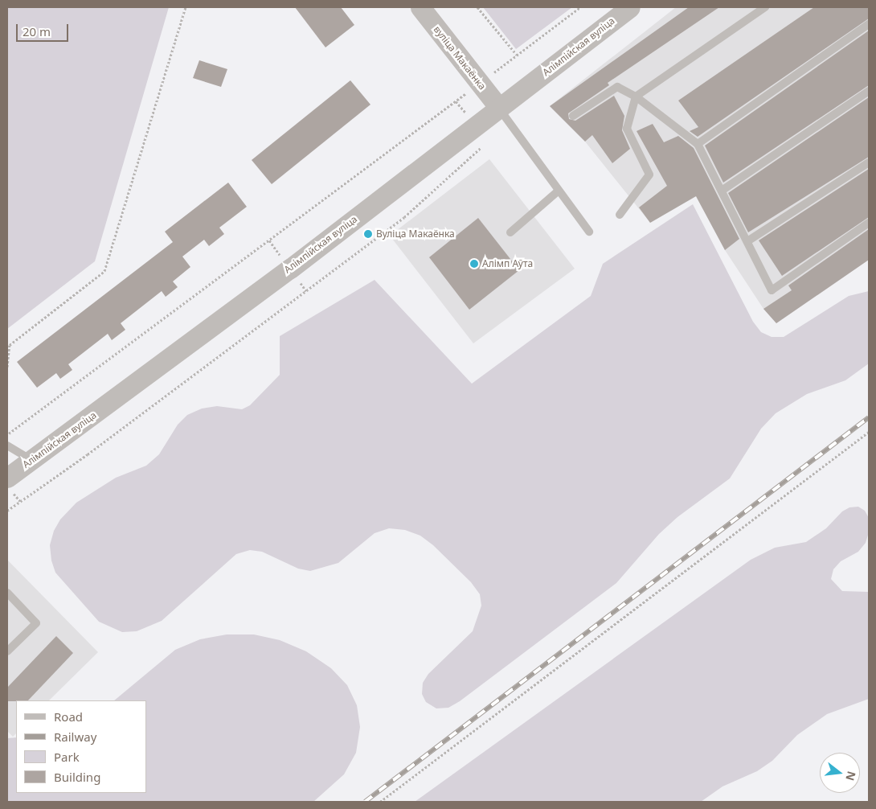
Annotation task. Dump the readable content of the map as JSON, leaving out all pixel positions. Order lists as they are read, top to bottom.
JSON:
{
  "streets": {
    "street": ["Алімпійская вуліца", "вуліца Макаёнка"]
  },
  "crossings": [
    ["Алімпійская вуліца", "вуліца Макаёнка"]
  ],
  "places": ["Вуліца Макаёнка", "Алімп Аўта"],
  "legend": [
    "Road",
    "Railway",
    "Park",
    "Building"
  ],
  "scale_bar": "20 m",
  "north": "right"
}
